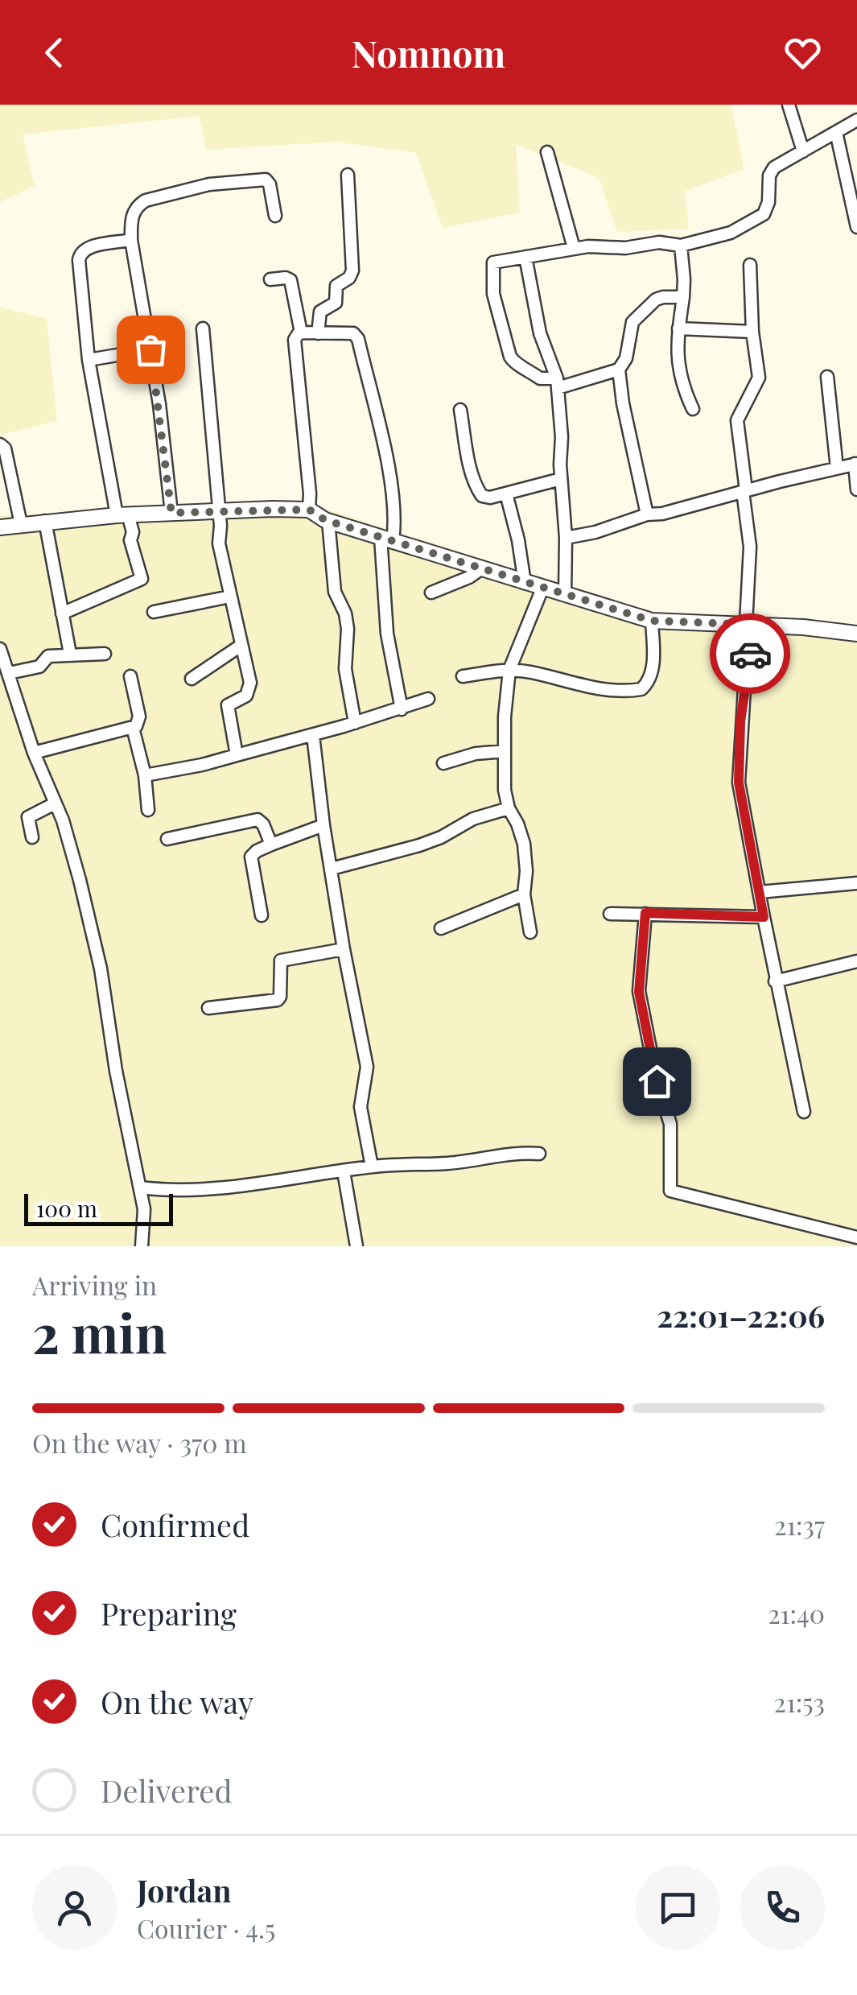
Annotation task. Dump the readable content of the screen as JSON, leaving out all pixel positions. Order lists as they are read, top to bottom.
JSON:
{
  "scale_bar": "100 m",
  "page": {
    "header": "Nomnom",
    "scale": "100 m",
    "heading": ["2 min", "Arriving in", "22:01–22:06"],
    "panel": ["Jordan", "Courier · 4.5"],
    "bar": "On the way · 370 m",
    "list": [
      ["Confirmed", "21:37"],
      ["Preparing", "21:40"],
      ["On the way", "21:53"],
      "Delivered"
    ]
  }
}
